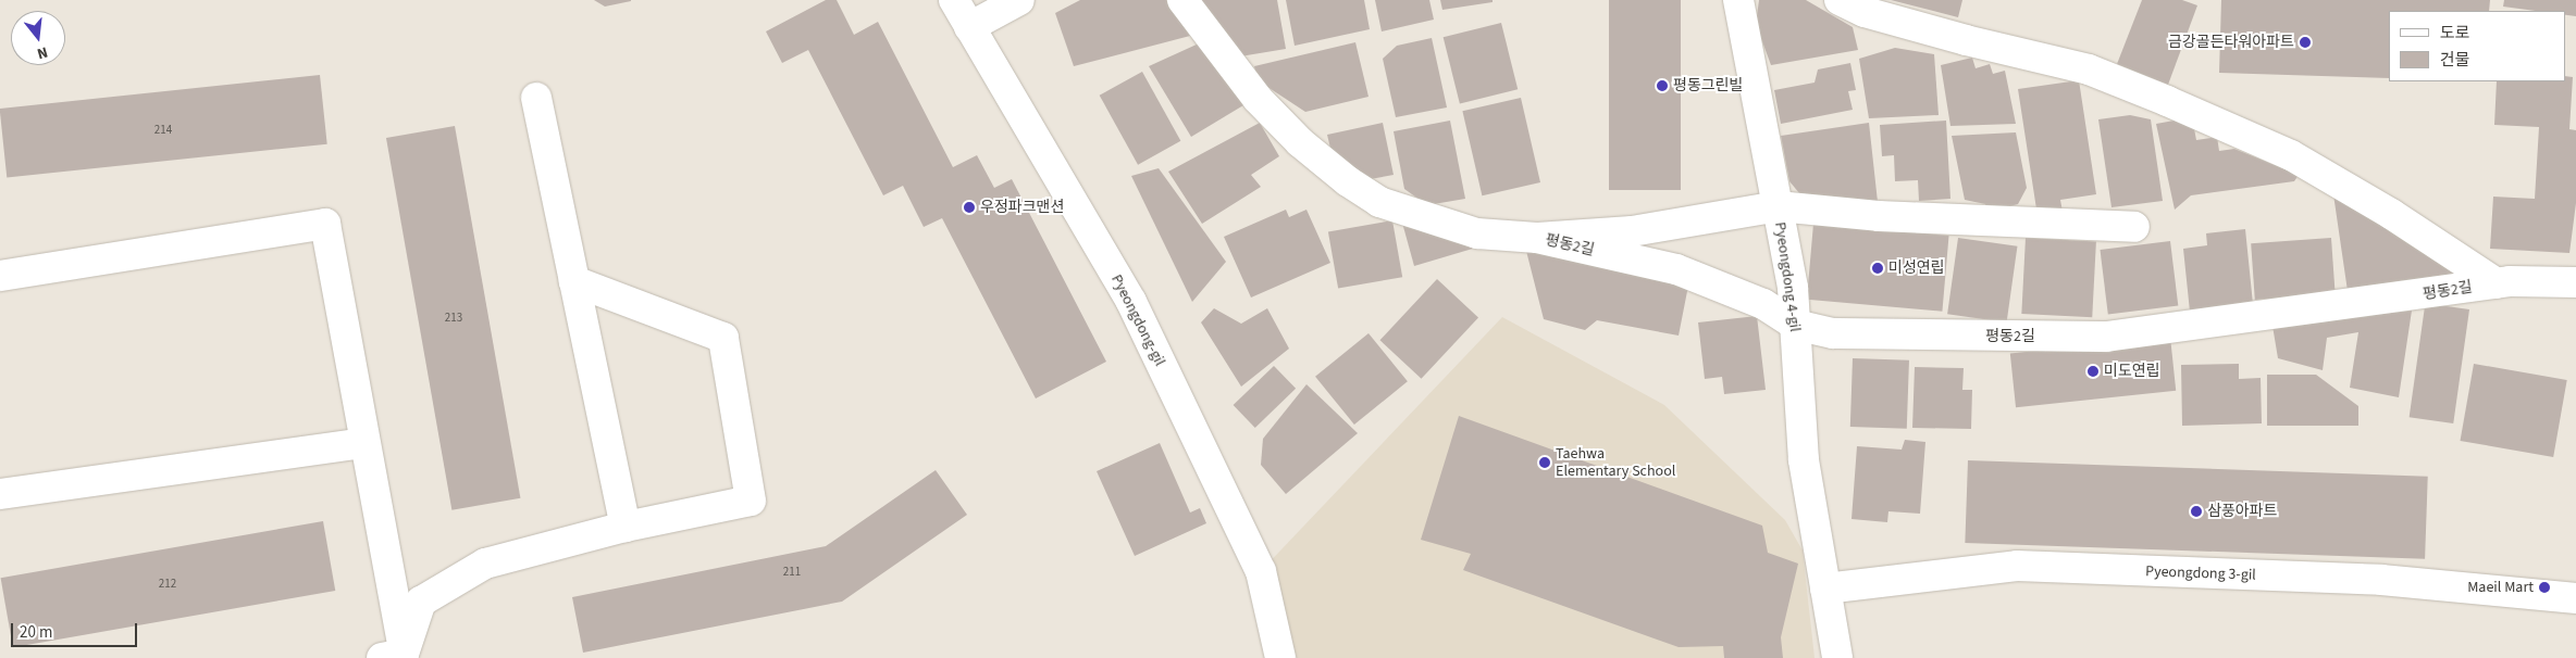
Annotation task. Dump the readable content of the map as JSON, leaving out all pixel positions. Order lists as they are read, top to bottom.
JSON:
{
  "streets": {
    "street": [
      "평동2길",
      "Pyeongdong 4-gil",
      "Pyeongdong-gil",
      "Pyeongdong 3-gil"
    ]
  },
  "crossings": [
    ["평동2길", "Pyeongdong 4-gil"],
    ["Pyeongdong 4-gil", "Pyeongdong 3-gil"]
  ],
  "places": [
    "금강골든타워아파트",
    "평동그린빌",
    "우정파크맨션",
    "미성연립",
    "미도연립",
    "Taehwa Elementary School",
    "삼풍아파트",
    "Maeil Mart"
  ],
  "house_numbers": [
    "214",
    "213",
    "211",
    "212"
  ],
  "legend": ["도로", "건물"],
  "scale_bar": "20 m",
  "north": "bottom"
}
